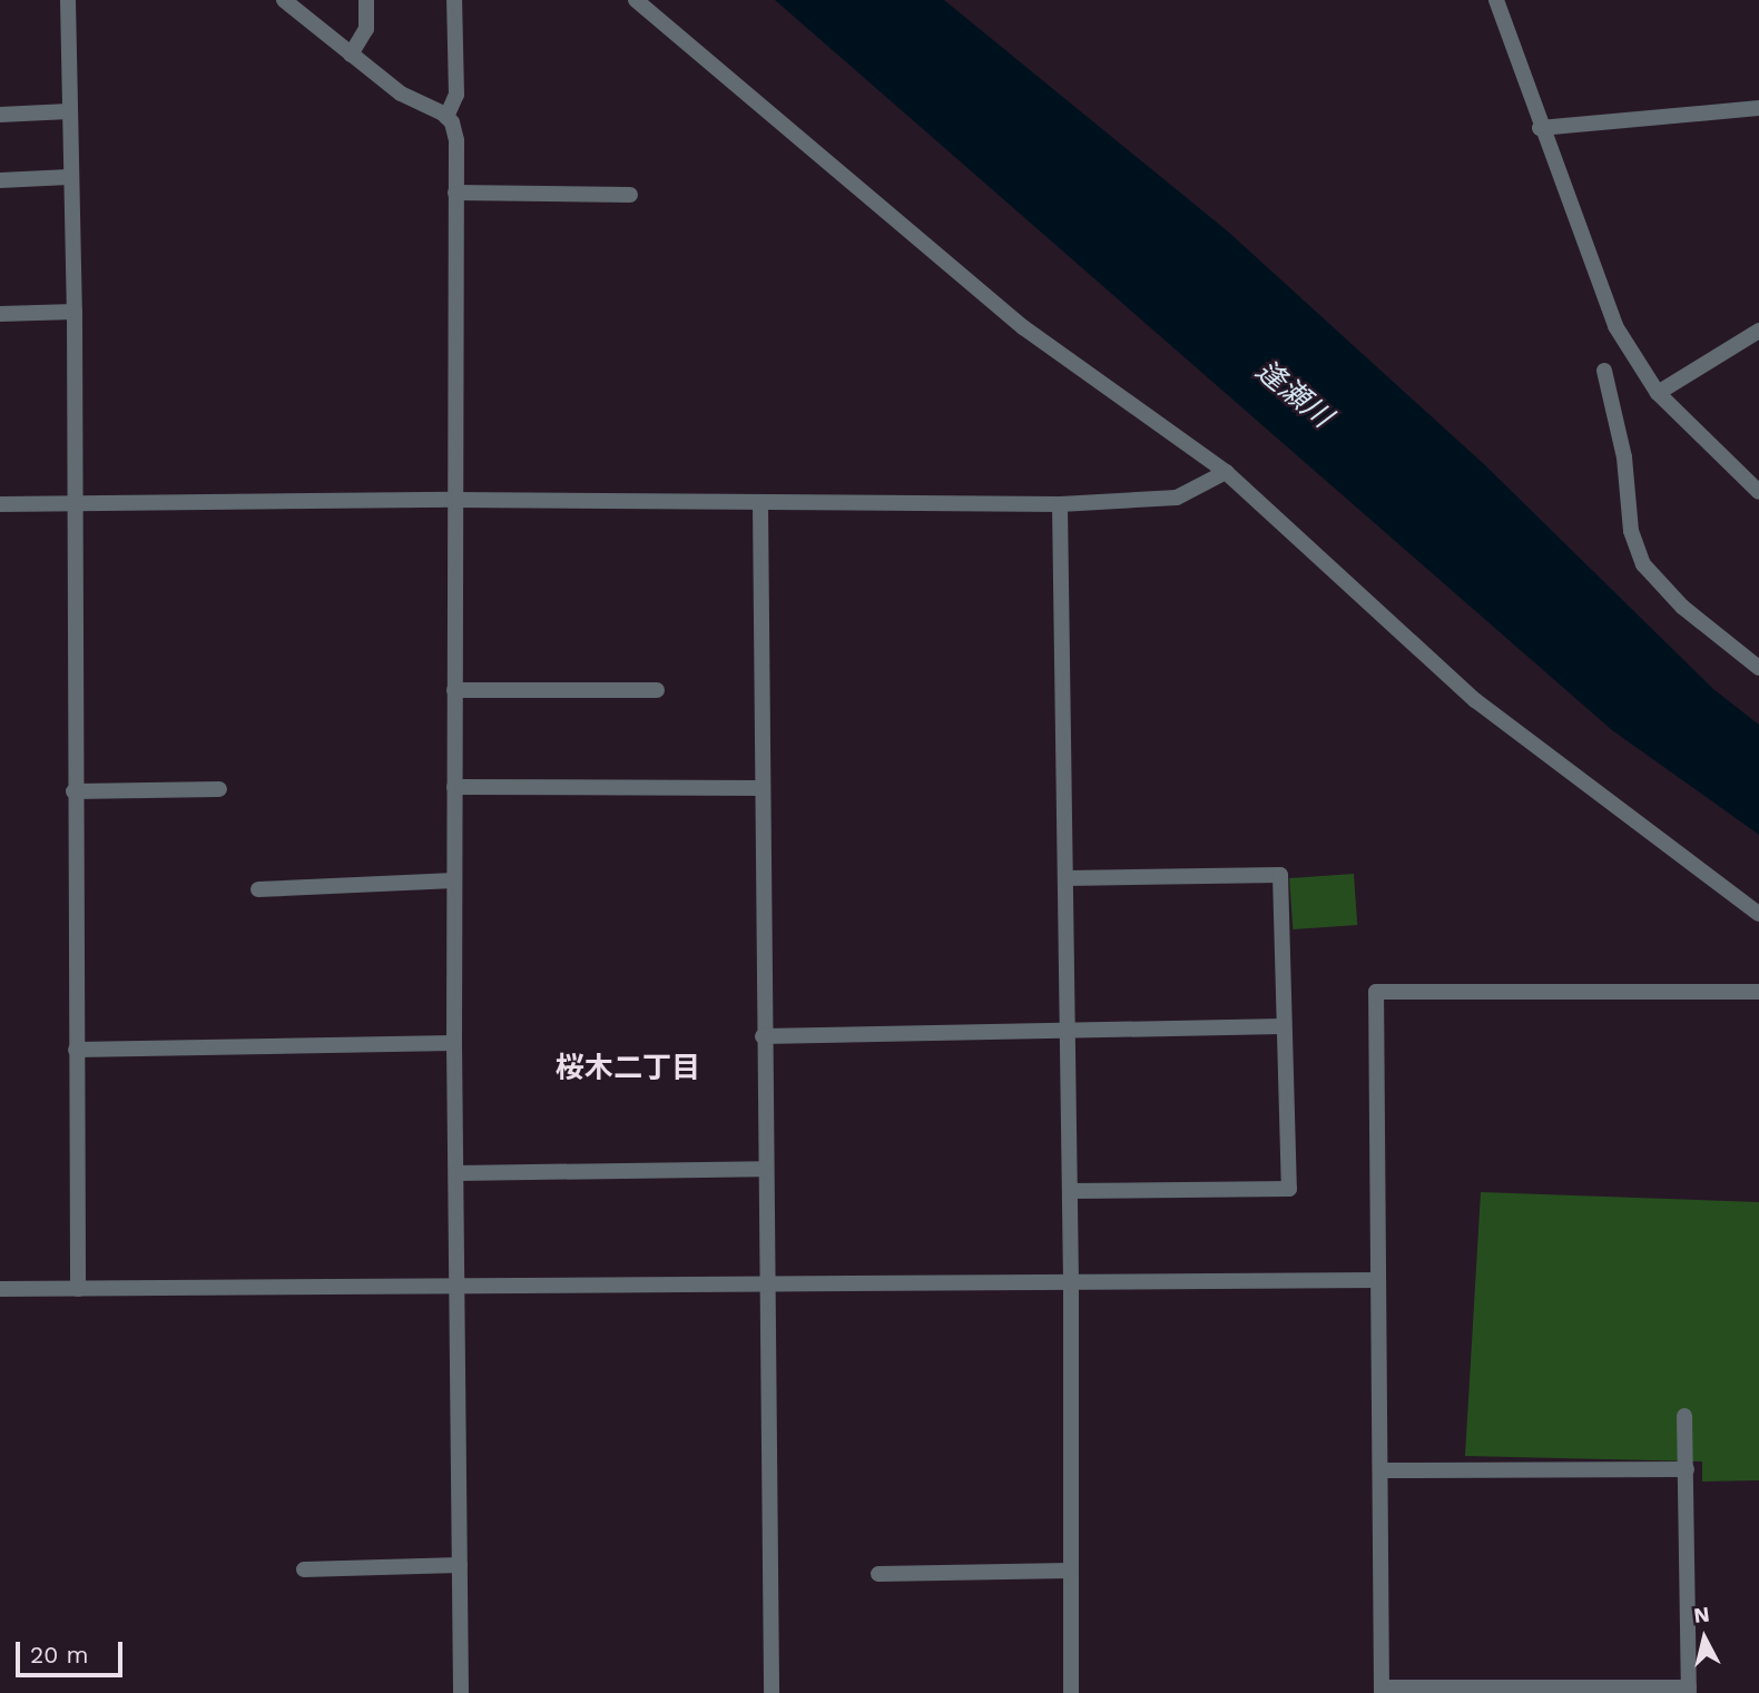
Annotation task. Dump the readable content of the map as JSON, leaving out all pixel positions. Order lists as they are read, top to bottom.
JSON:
{
  "districts": ["桜木二丁目"],
  "water": ["逢瀬川"],
  "scale_bar": "20 m",
  "north": "top"
}
